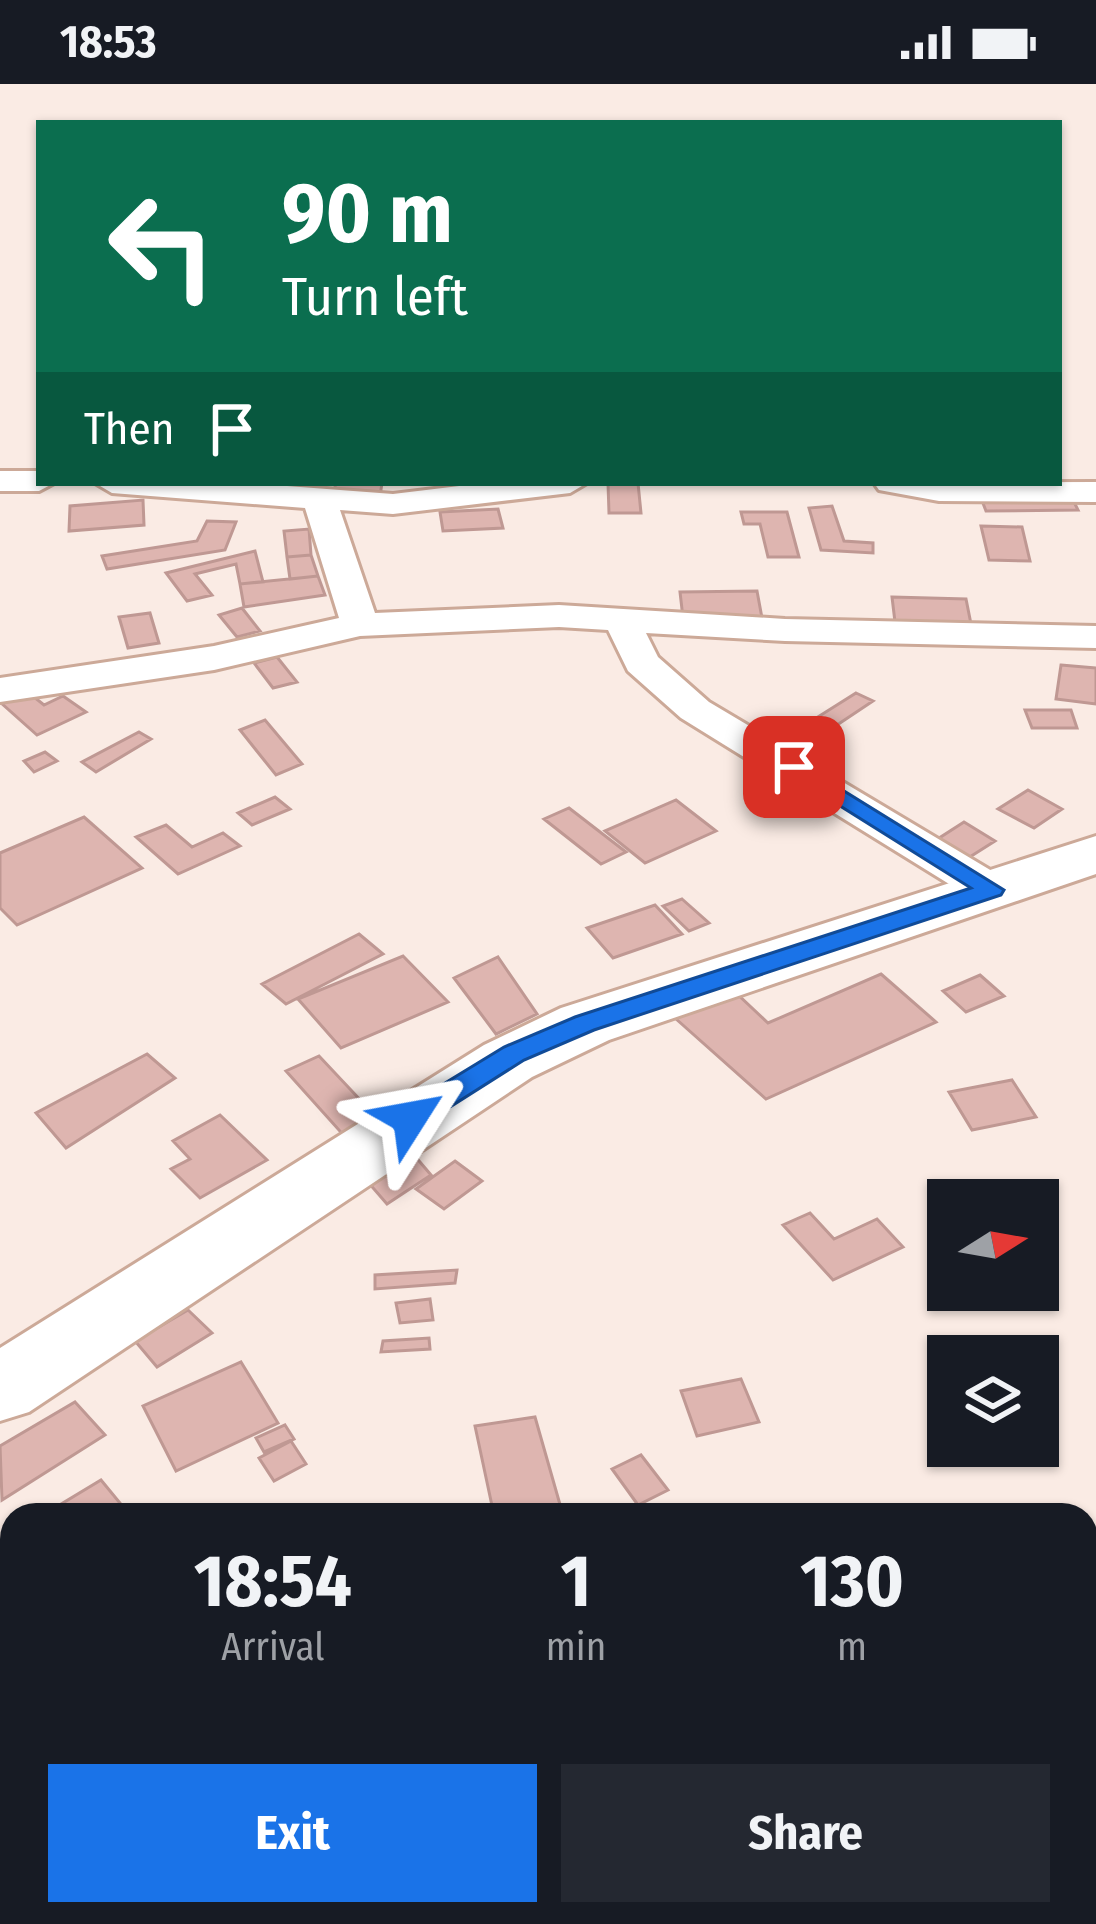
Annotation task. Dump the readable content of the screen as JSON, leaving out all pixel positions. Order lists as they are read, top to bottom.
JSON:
{
  "north": "right",
  "page": {
    "status": "18:53",
    "turn": ["90 m", "Turn left"],
    "then": "Then",
    "eta": [
      "18:54",
      "Arrival",
      "1",
      "min",
      "130",
      "m"
    ],
    "buttons": ["Exit", "Share"]
  }
}
